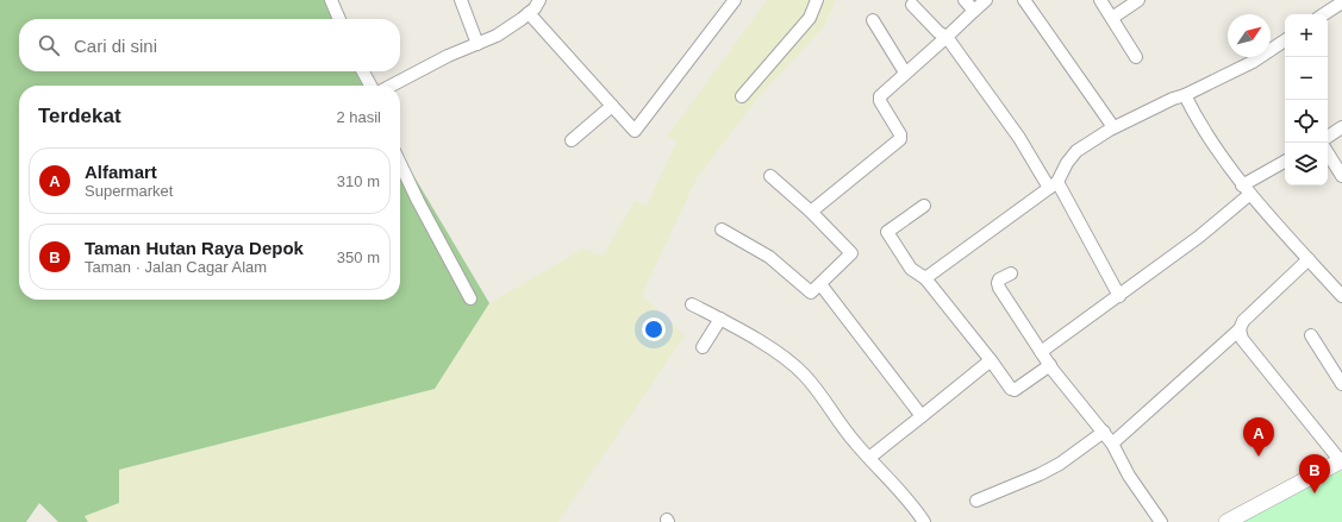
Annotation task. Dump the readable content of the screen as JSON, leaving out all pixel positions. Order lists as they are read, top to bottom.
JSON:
{
  "north": "top right",
  "page": {
    "map_buttons": ["+", "−"],
    "search": "Cari di sini",
    "heading": ["Terdekat", "2 hasil"],
    "list": [
      {
        "mark": "A",
        "name": "Alfamart",
        "note": "Supermarket",
        "value": "310 m"
      },
      {
        "mark": "B",
        "name": "Taman Hutan Raya Depok",
        "note": "Taman · Jalan Cagar Alam",
        "value": "350 m"
      }
    ],
    "pins": ["A", "B"]
  }
}
